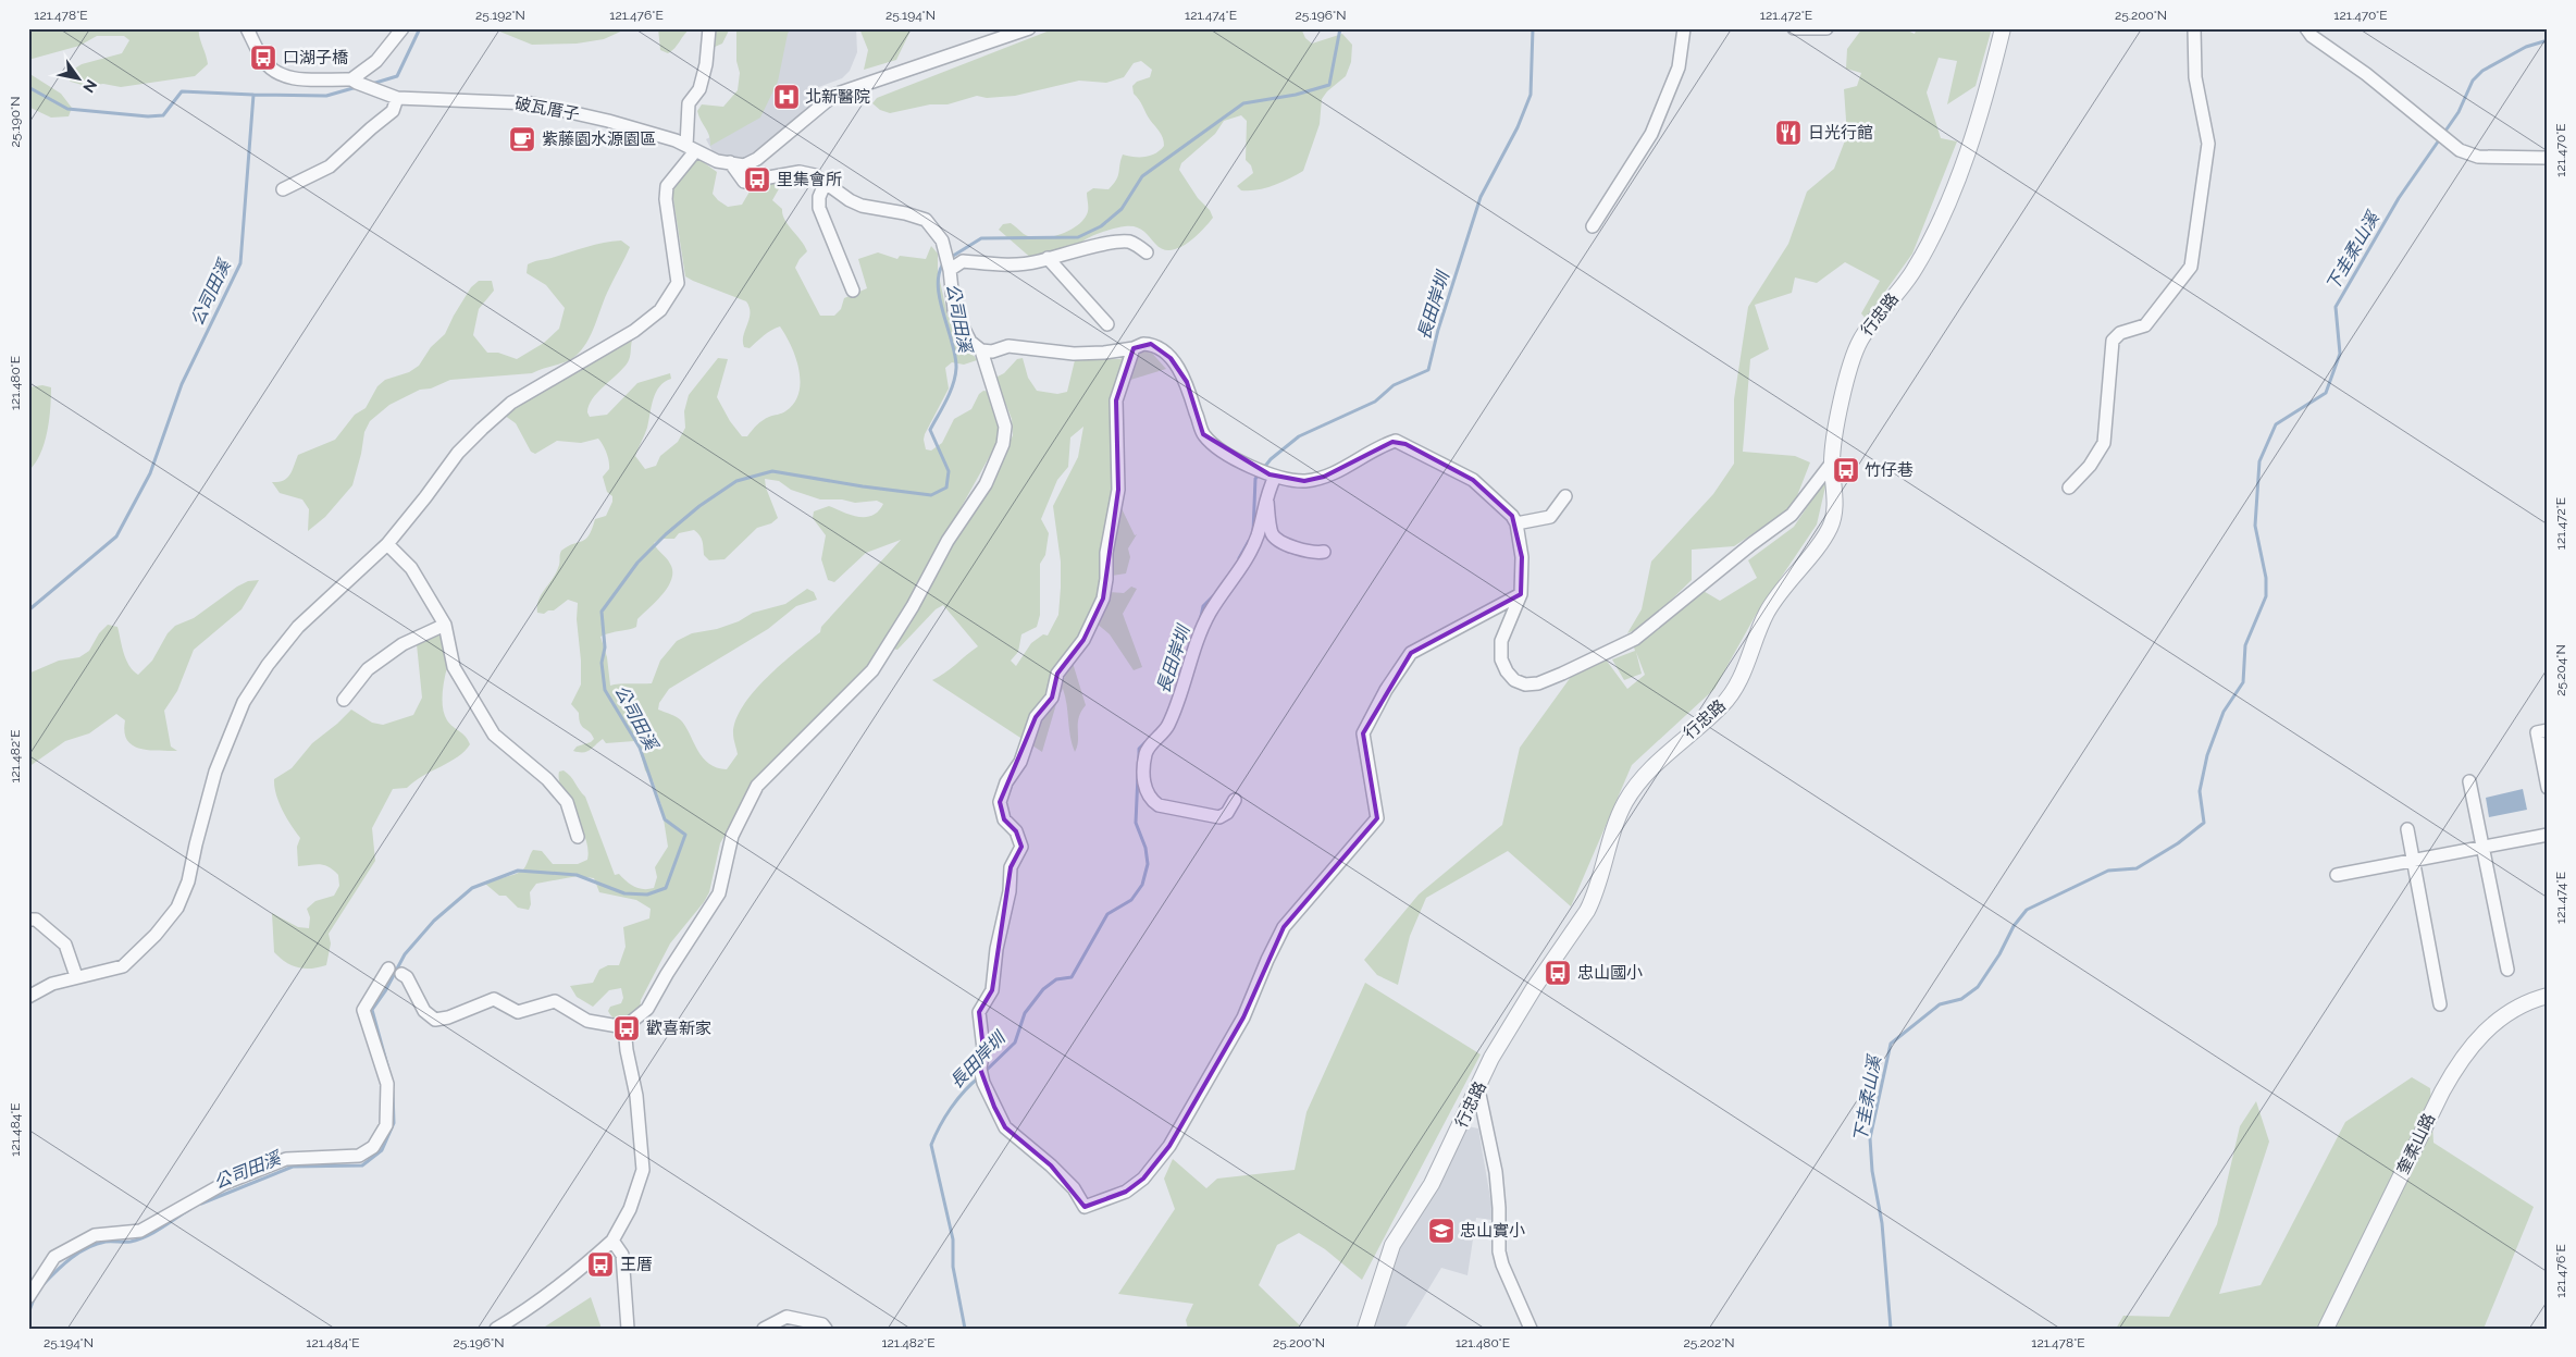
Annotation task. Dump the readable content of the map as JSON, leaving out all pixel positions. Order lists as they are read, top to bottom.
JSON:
{
  "streets": {
    "street": ["破瓦厝子", "行忠路", "奎柔山路"]
  },
  "water": ["下圭柔山溪", "公司田溪", "長田岸圳"],
  "places": {
    "bus stop": [
      "口湖子橋",
      "里集會所",
      "竹仔巷",
      "忠山國小",
      "歡喜新家",
      "王厝"
    ],
    "hospital": ["北新醫院"],
    "restaurant": ["日光行館"],
    "cafe": ["紫藤園水源園區"],
    "school or university": ["忠山實小"]
  },
  "north": "bottom right",
  "coordinates": [
    "121.478°E",
    "25.192°N",
    "121.476°E",
    "25.194°N",
    "121.474°E",
    "25.196°N",
    "121.472°E",
    "25.200°N",
    "121.470°E",
    "25.190°N",
    "121.480°E",
    "25.204°N",
    "121.482°E",
    "121.484°E",
    "25.202°N"
  ]
}
